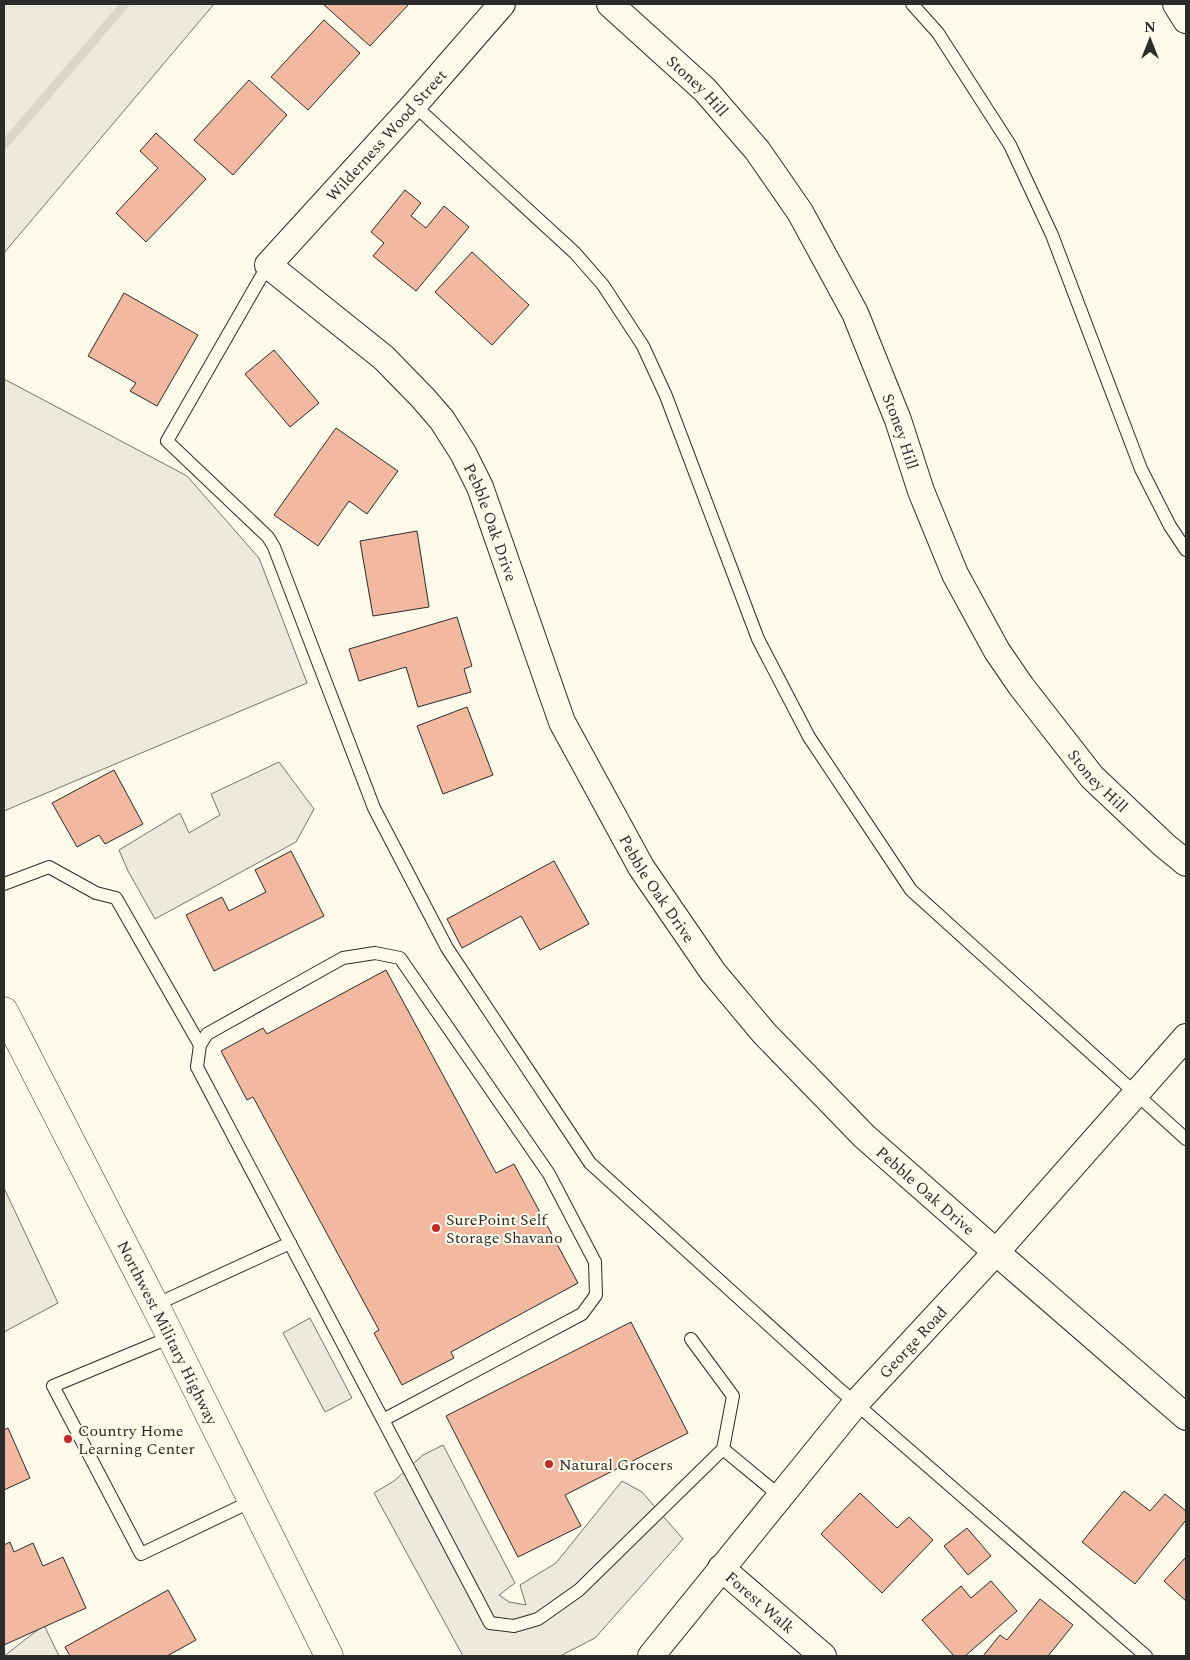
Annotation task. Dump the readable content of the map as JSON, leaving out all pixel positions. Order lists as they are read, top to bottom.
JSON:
{
  "streets": {
    "main road": ["Northwest Military Highway"],
    "street": [
      "Stoney Hill",
      "Wilderness Wood Street",
      "Pebble Oak Drive",
      "George Road",
      "Forest Walk"
    ]
  },
  "crossings": [
    ["Wilderness Wood Street", "Pebble Oak Drive"],
    ["Pebble Oak Drive", "George Road"],
    ["George Road", "Forest Walk"]
  ],
  "places": ["SurePoint Self Storage Shavano", "Country Home Learning Center", "Natural Grocers"],
  "north": "top"
}
